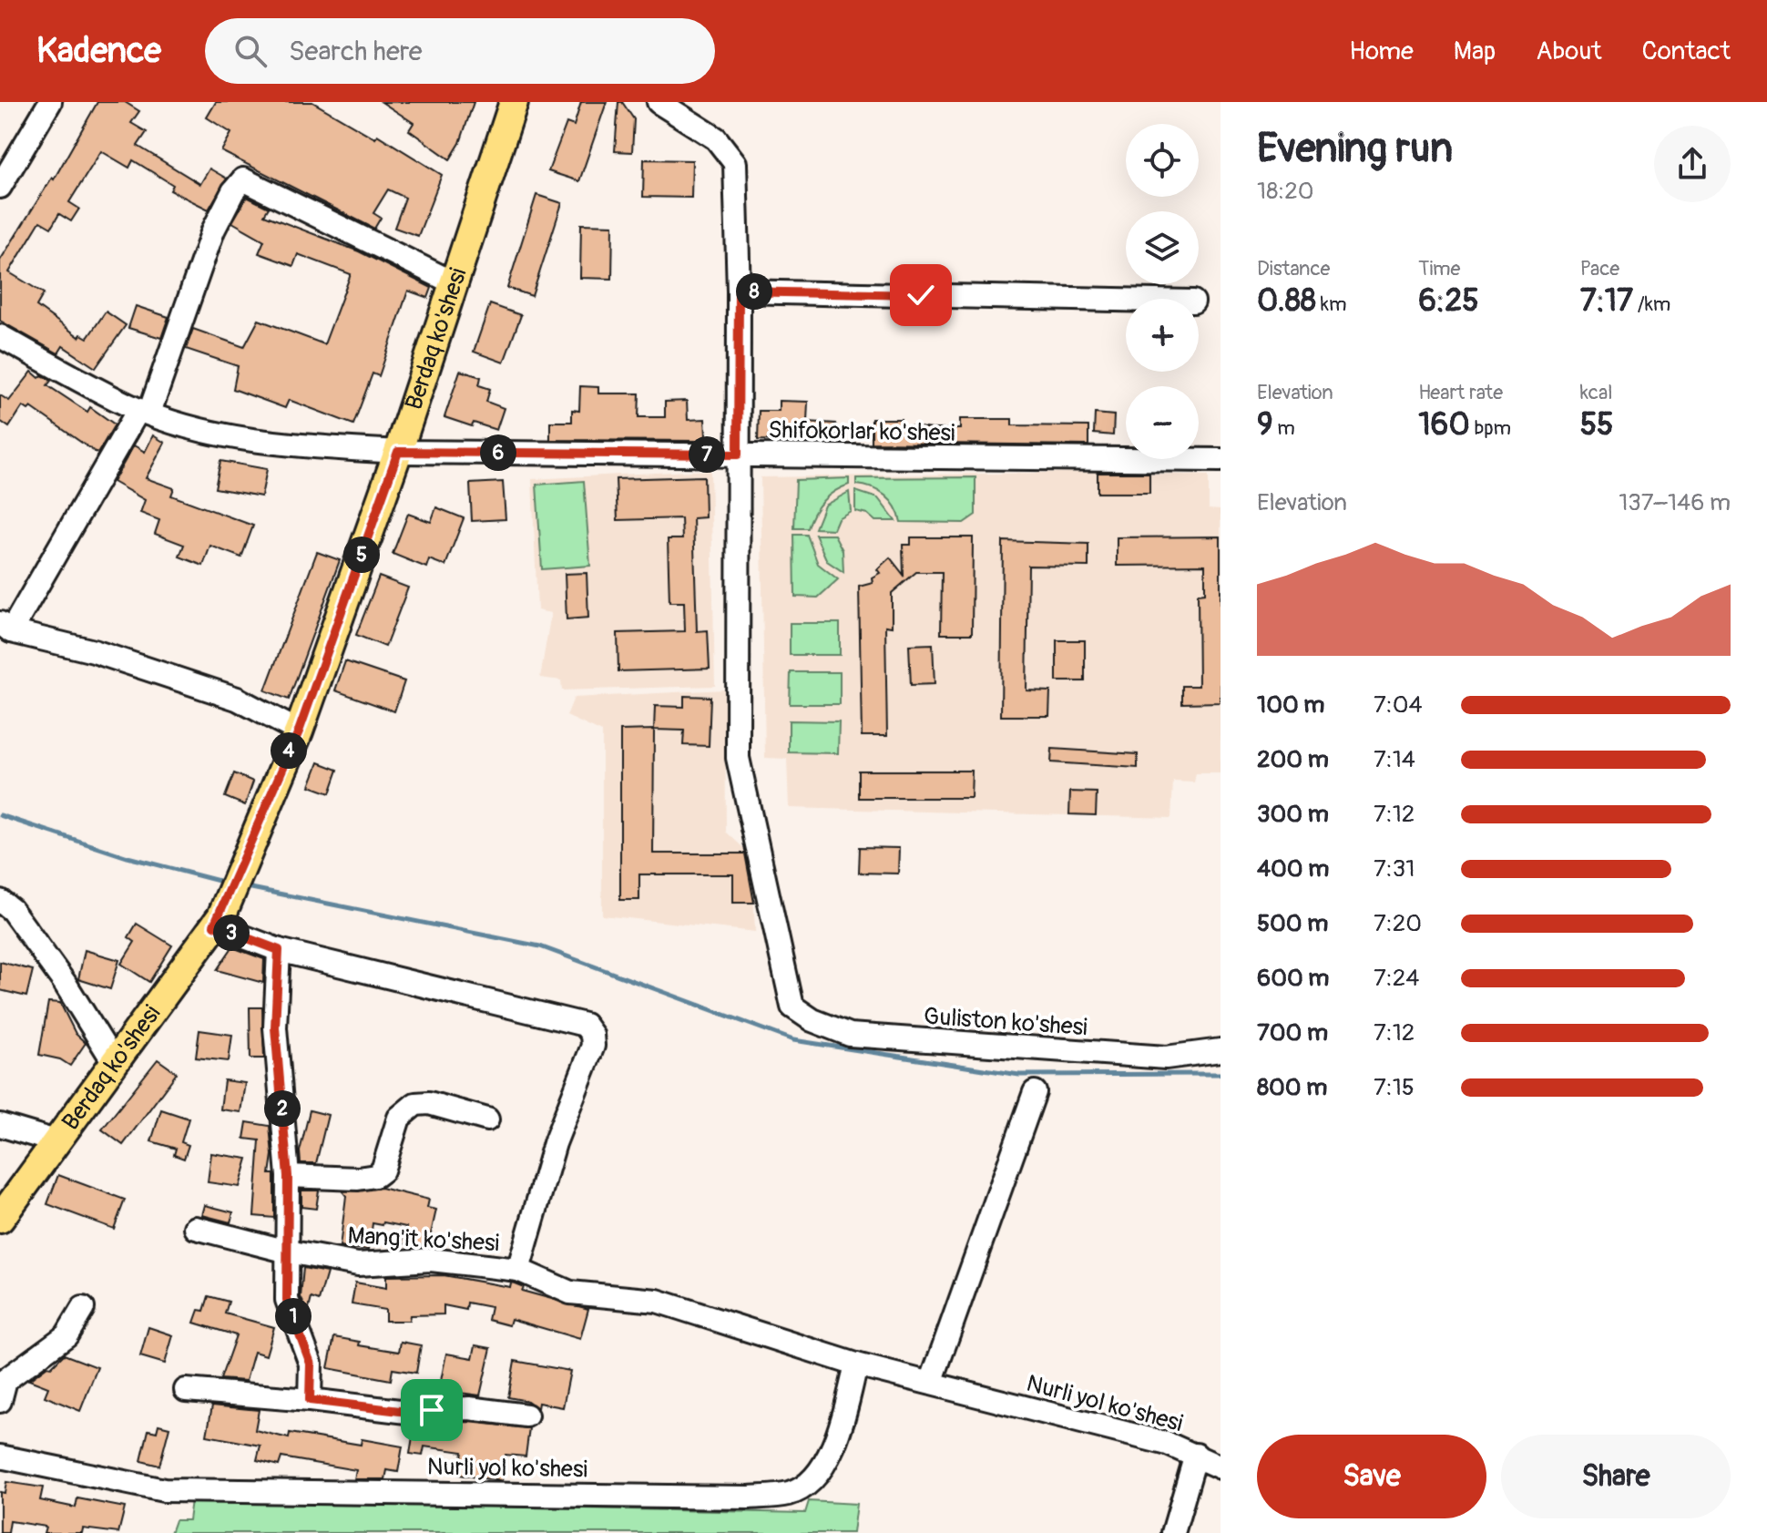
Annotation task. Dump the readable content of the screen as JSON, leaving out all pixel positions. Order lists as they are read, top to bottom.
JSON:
{
  "streets": {
    "main road": ["Berdaq ko'shesi"],
    "street": [
      "Shifokorlar ko'shesi",
      "Guliston ko'shesi",
      "Mang'it ko'shesi",
      "Nurli yol ko'shesi"
    ]
  },
  "crossings": [
    ["Berdaq ko'shesi", "Shifokorlar ko'shesi"],
    ["Shifokorlar ko'shesi", "Guliston ko'shesi"],
    ["Mang'it ko'shesi", "Nurli yol ko'shesi"]
  ],
  "page": {
    "header": "Kadence",
    "search": "Search here",
    "nav": [
      "Home",
      "Map",
      "About",
      "Contact"
    ],
    "heading": ["Evening run", "18:20"],
    "map_buttons": ["+", "−"],
    "stats": [
      ["Distance", "0.88 km"],
      ["Time", "6:25"],
      ["Pace", "7:17 /km"],
      ["Elevation", "9 m"],
      ["Heart rate", "160 bpm"],
      ["kcal", "55"]
    ],
    "pins": [
      "8",
      "6",
      "7",
      "5",
      "4",
      "3",
      "2",
      "1"
    ],
    "chart": ["Elevation", "137–146 m"],
    "list": [
      {
        "name": "100 m",
        "note": "7:04"
      },
      {
        "name": "200 m",
        "note": "7:14"
      },
      {
        "name": "300 m",
        "note": "7:12"
      },
      {
        "name": "400 m",
        "note": "7:31"
      },
      {
        "name": "500 m",
        "note": "7:20"
      },
      {
        "name": "600 m",
        "note": "7:24"
      },
      {
        "name": "700 m",
        "note": "7:12"
      },
      {
        "name": "800 m",
        "note": "7:15"
      }
    ],
    "buttons": ["Save", "Share"]
  }
}
